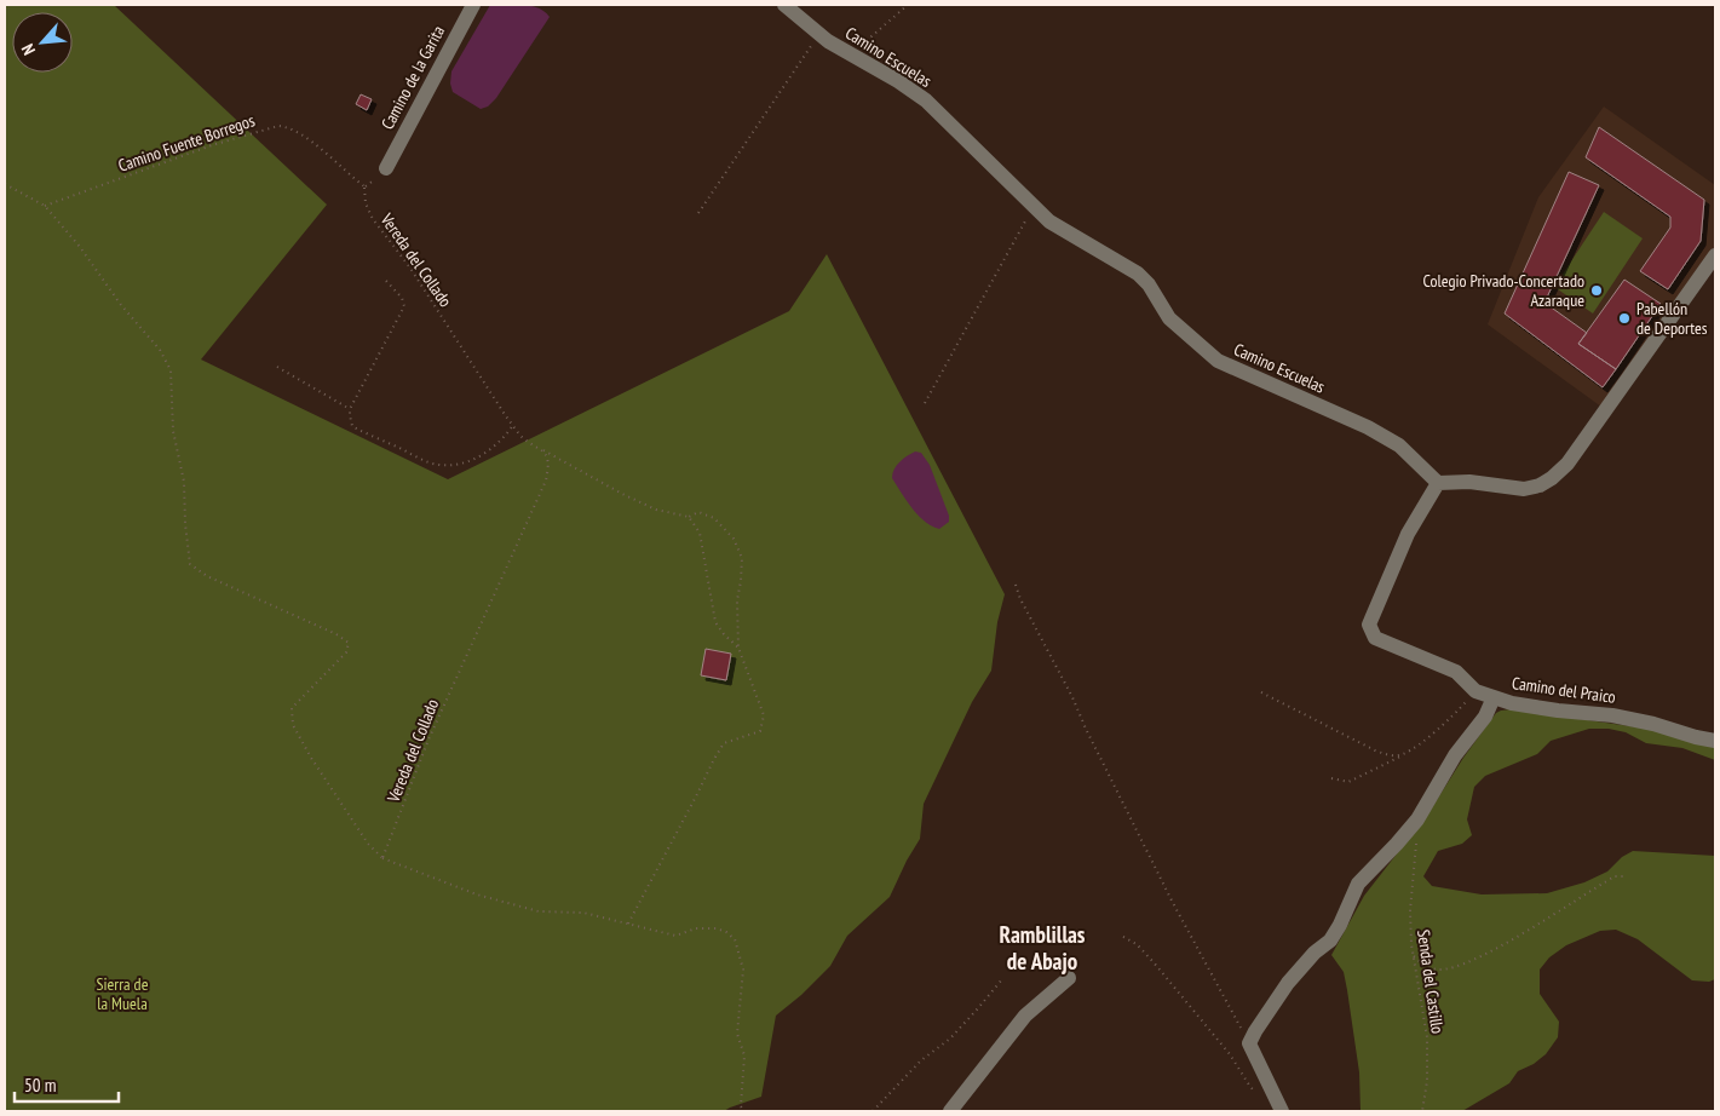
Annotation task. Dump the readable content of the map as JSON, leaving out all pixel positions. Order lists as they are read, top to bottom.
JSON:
{
  "streets": {
    "street": ["Camino Escuelas", "Camino de la Garita", "Camino del Praico"],
    "path": ["Camino Fuente Borregos", "Vereda del Collado", "Senda del Castillo"]
  },
  "crossings": [
    ["Camino Escuelas", "Camino del Praico"],
    ["Camino Fuente Borregos", "Vereda del Collado"]
  ],
  "districts": ["Ramblillas de Abajo"],
  "parks": ["Sierra de la Muela"],
  "places": ["Colegio Privado-Concertado Azaraque", "Pabellón de Deportes"],
  "scale_bar": "50 m",
  "north": "bottom left"
}
